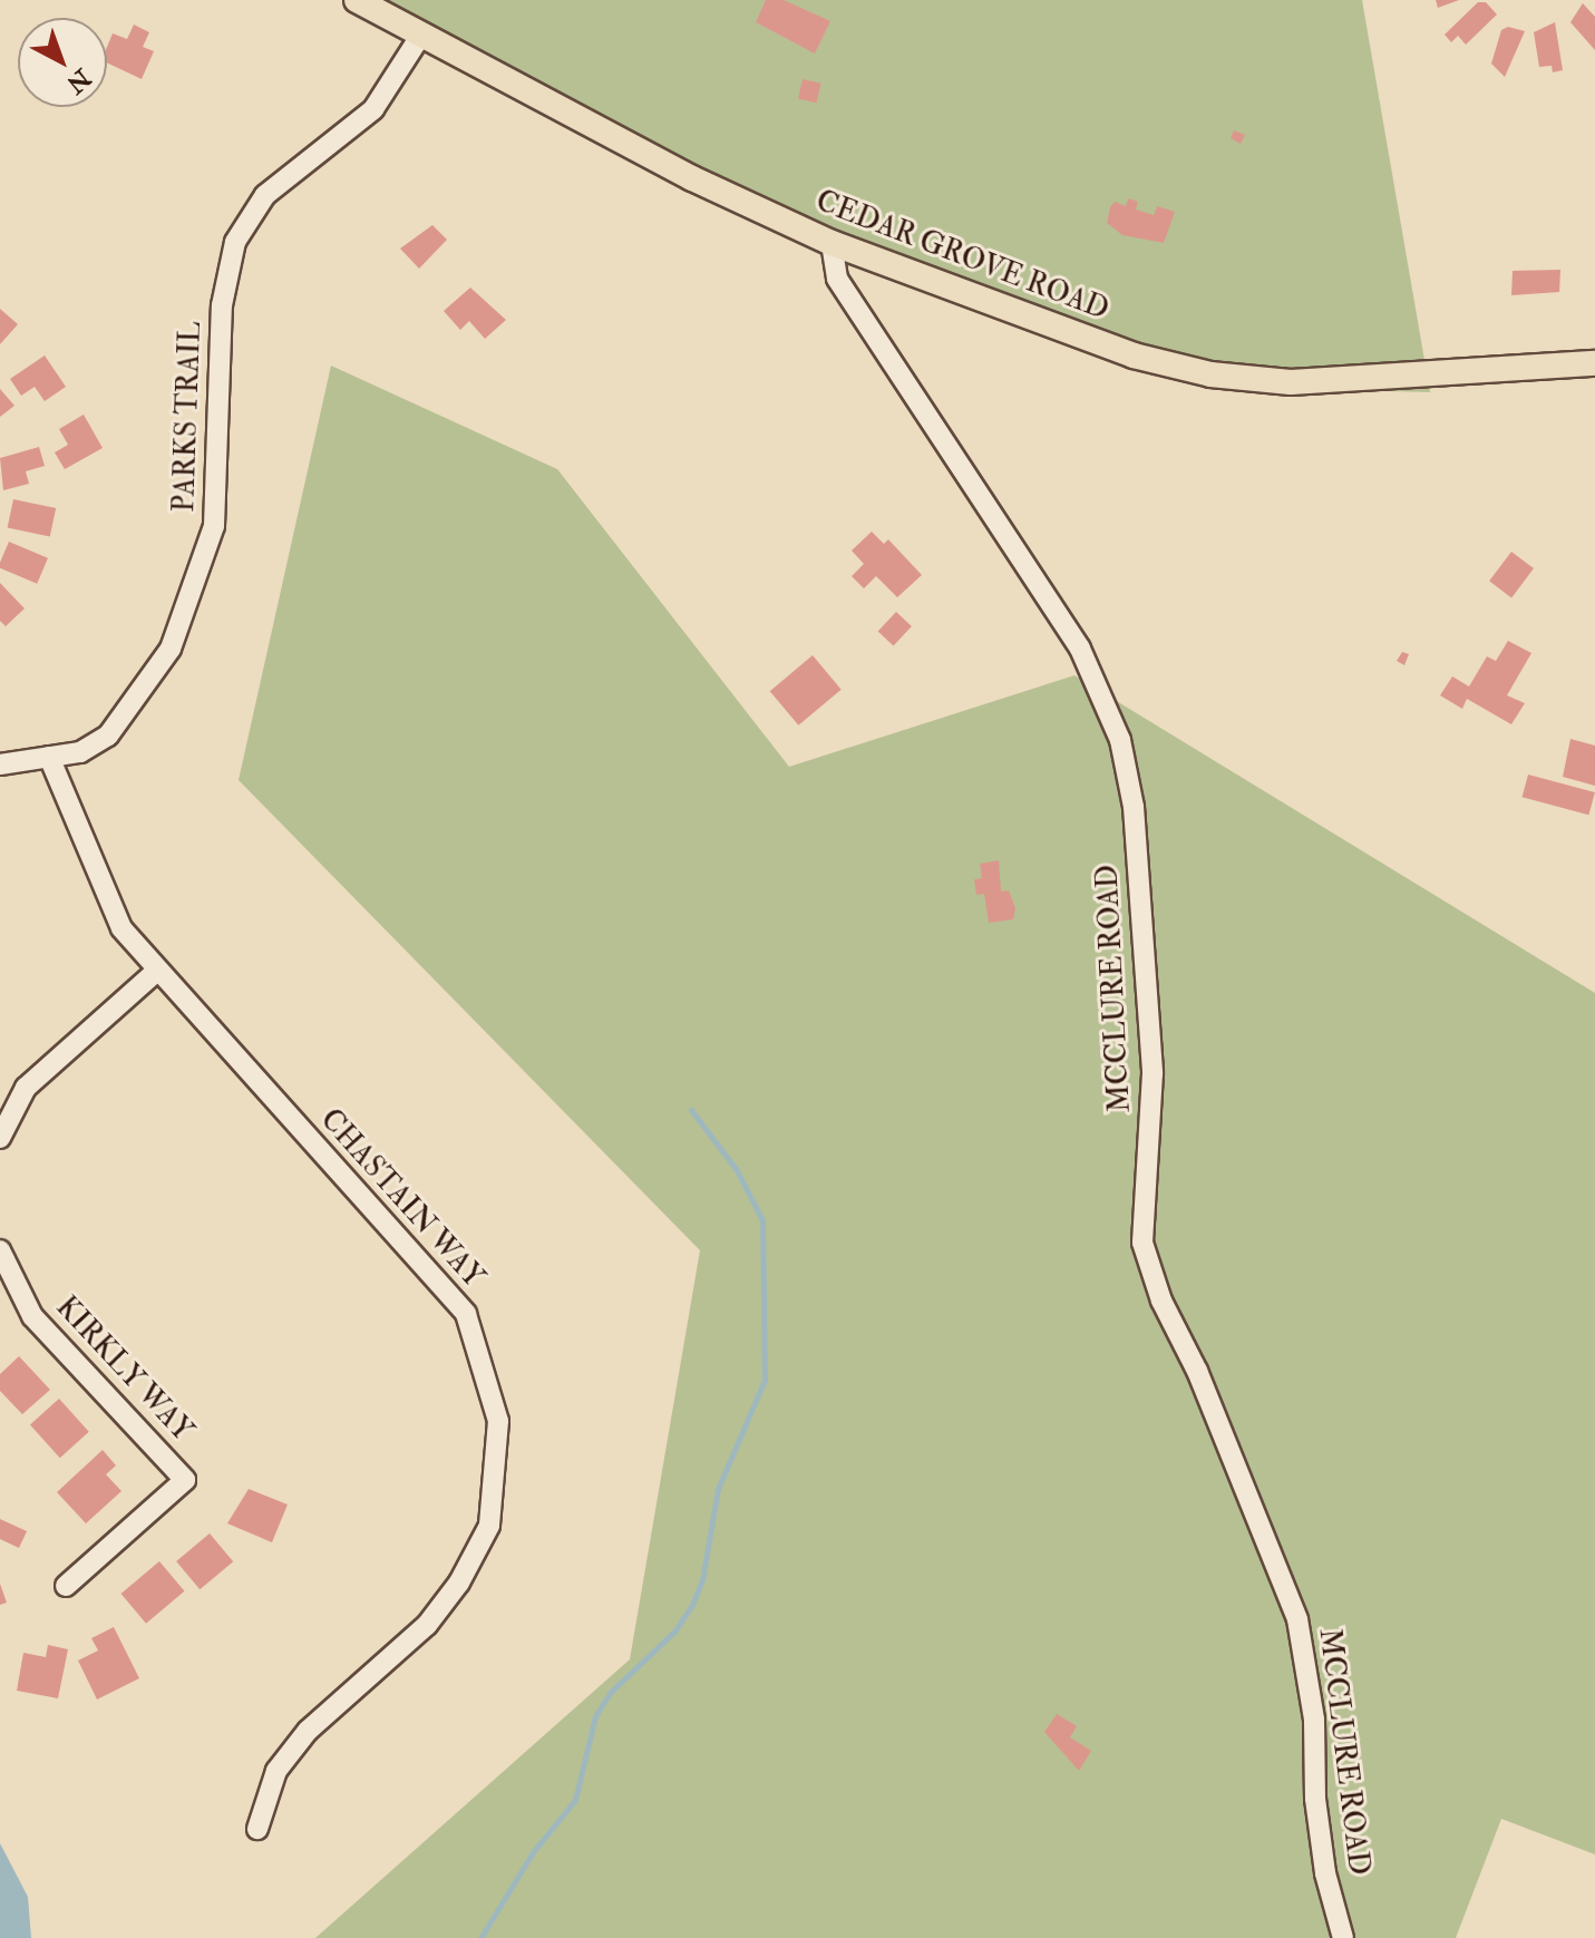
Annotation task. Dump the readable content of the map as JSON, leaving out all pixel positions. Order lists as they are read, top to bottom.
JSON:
{
  "streets": {
    "main road": ["CEDAR GROVE ROAD"],
    "street": [
      "PARKS TRAIL",
      "MCCLURE ROAD",
      "CHASTAIN WAY",
      "KIRKLY WAY"
    ]
  },
  "crossings": [
    ["CEDAR GROVE ROAD", "PARKS TRAIL"],
    ["CEDAR GROVE ROAD", "MCCLURE ROAD"],
    ["PARKS TRAIL", "CHASTAIN WAY"]
  ],
  "north": "bottom right"
}
